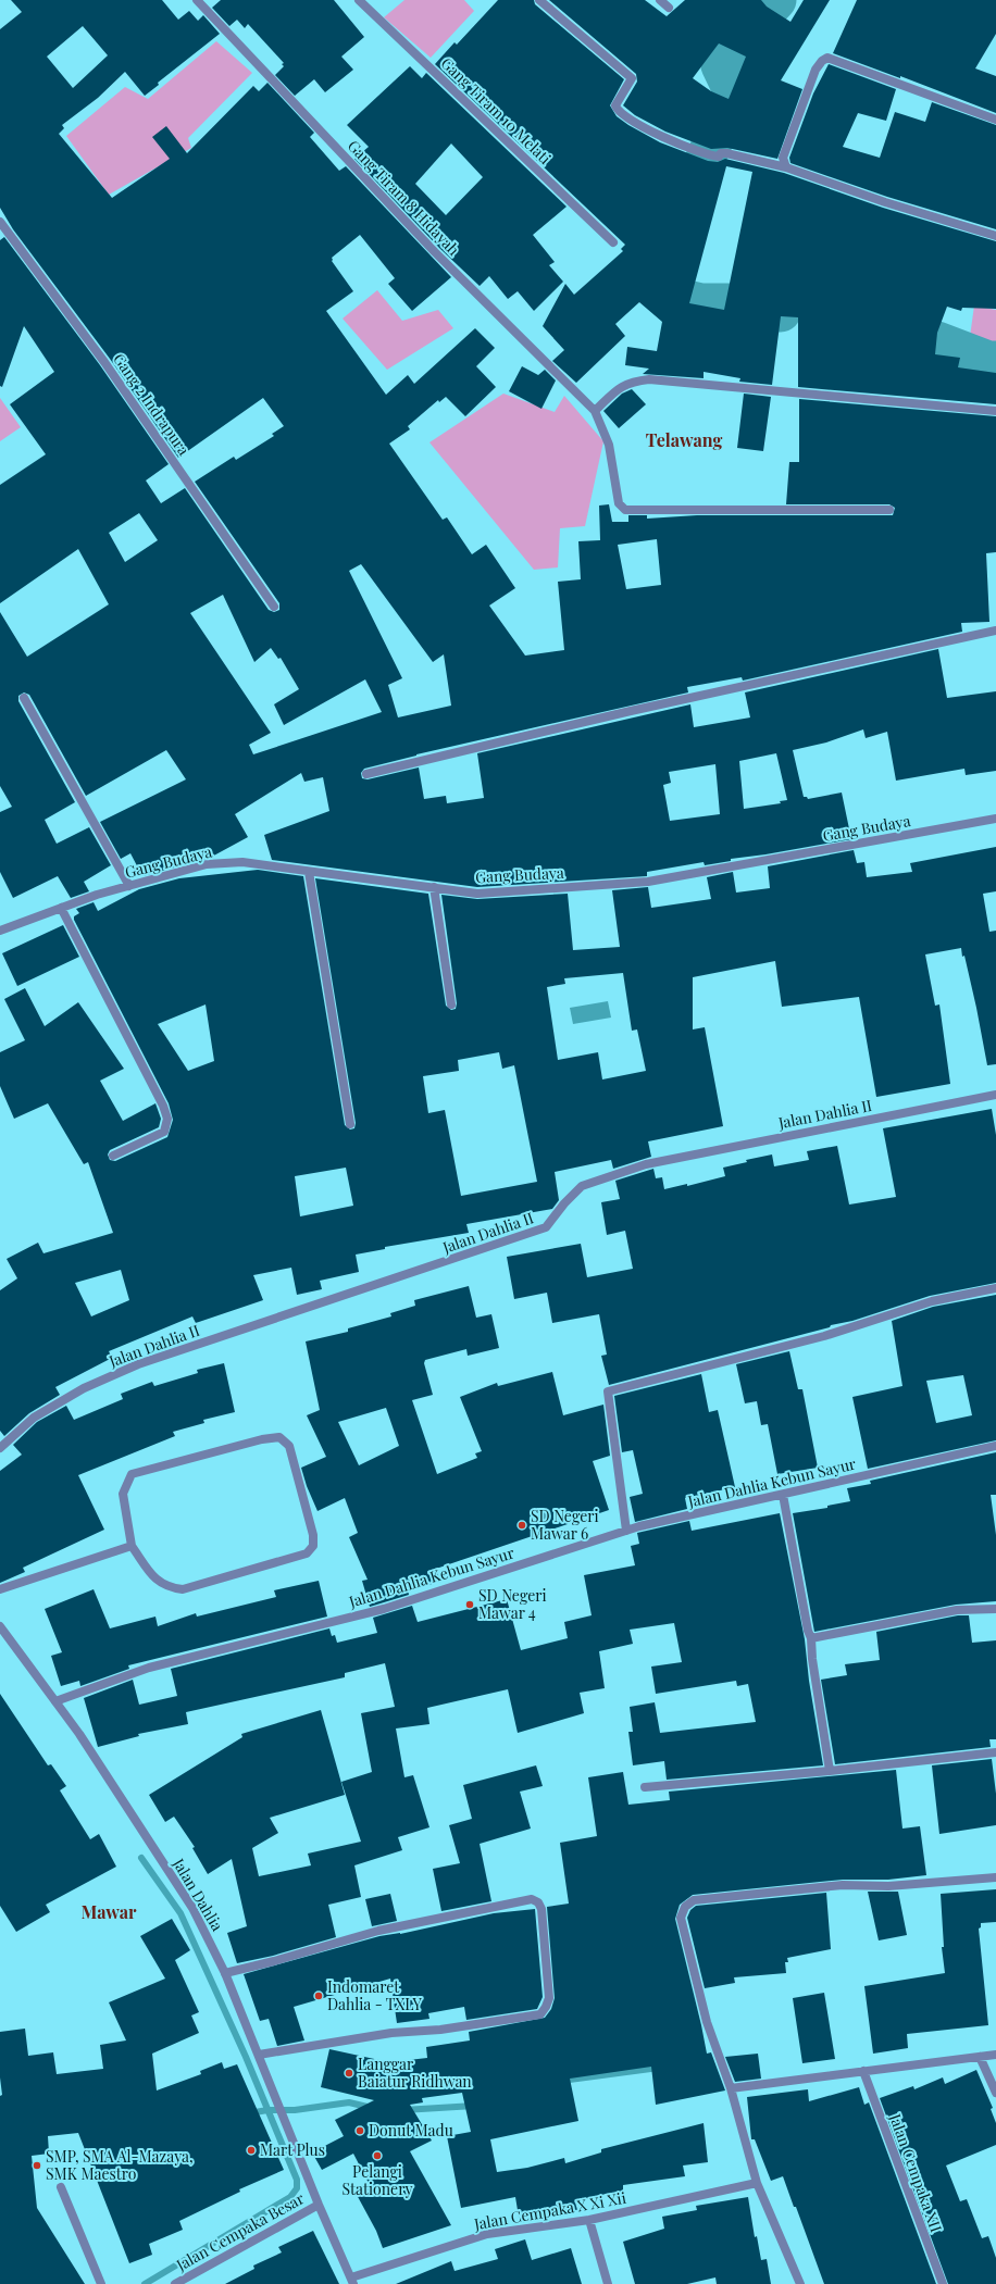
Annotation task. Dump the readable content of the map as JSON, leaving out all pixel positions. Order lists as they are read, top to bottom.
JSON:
{
  "streets": {
    "street": [
      "Gang Tiram 10 Melati",
      "Gang Tiram 8 Hidayah",
      "Gang 2 Indrapura",
      "Gang Budaya",
      "Jalan Dahlia II",
      "Jalan Dahlia Kebun Sayur",
      "Jalan Dahlia",
      "Jalan Cempaka XII",
      "Jalan Cempaka X Xi Xii",
      "Jalan Cempaka Besar"
    ]
  },
  "crossings": [
    ["Jalan Dahlia Kebun Sayur", "Jalan Dahlia"],
    ["Jalan Dahlia", "Jalan Cempaka X Xi Xii"],
    ["Jalan Dahlia", "Jalan Cempaka Besar"]
  ],
  "districts": ["Telawang", "Mawar"],
  "places": [
    "SD Negeri Mawar 6",
    "SD Negeri Mawar 4",
    "Indomaret Dahlia - TXLY",
    "Langgar Baiatur Ridhwan",
    "Donut Madu",
    "Mart Plus",
    "Pelangi Stationery",
    "SMP, SMA Al-Mazaya, SMK Maestro"
  ]
}
